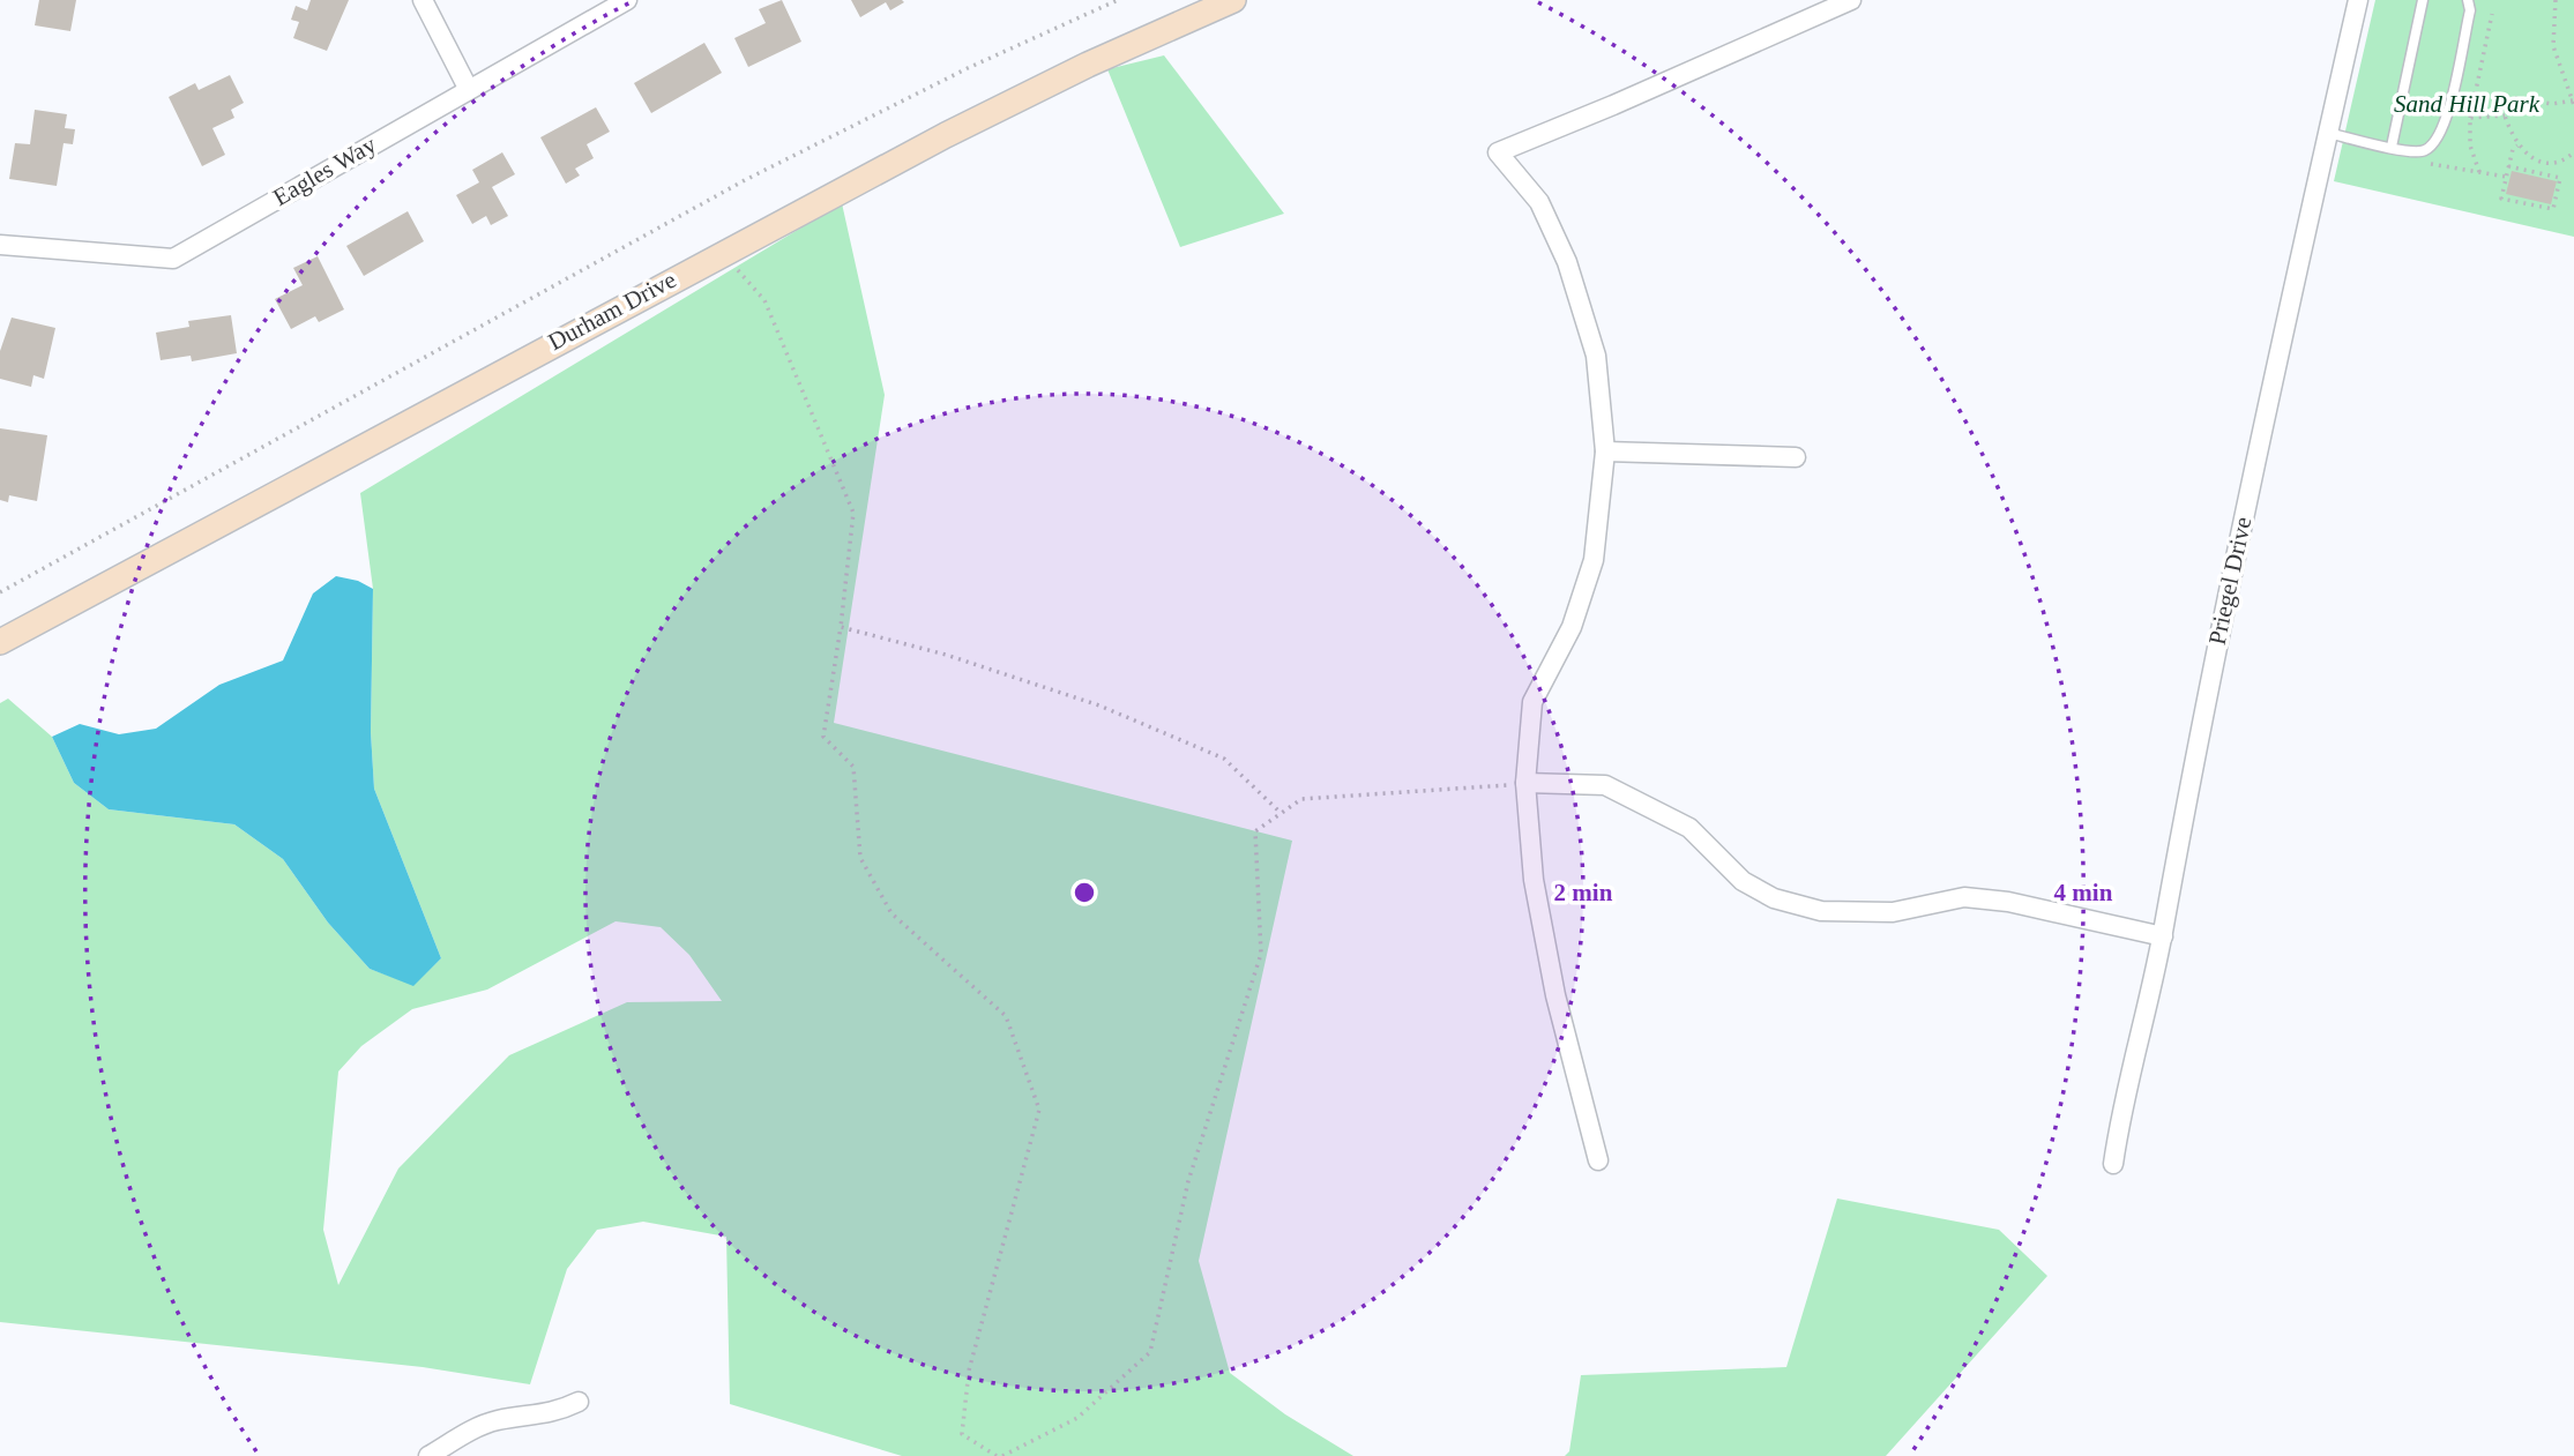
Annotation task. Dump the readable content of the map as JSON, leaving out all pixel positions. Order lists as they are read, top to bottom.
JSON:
{
  "streets": {
    "street": ["Eagles Way", "Durham Drive", "Priegel Drive"]
  },
  "parks": ["Sand Hill Park"],
  "rings": ["2 min", "4 min"]
}
